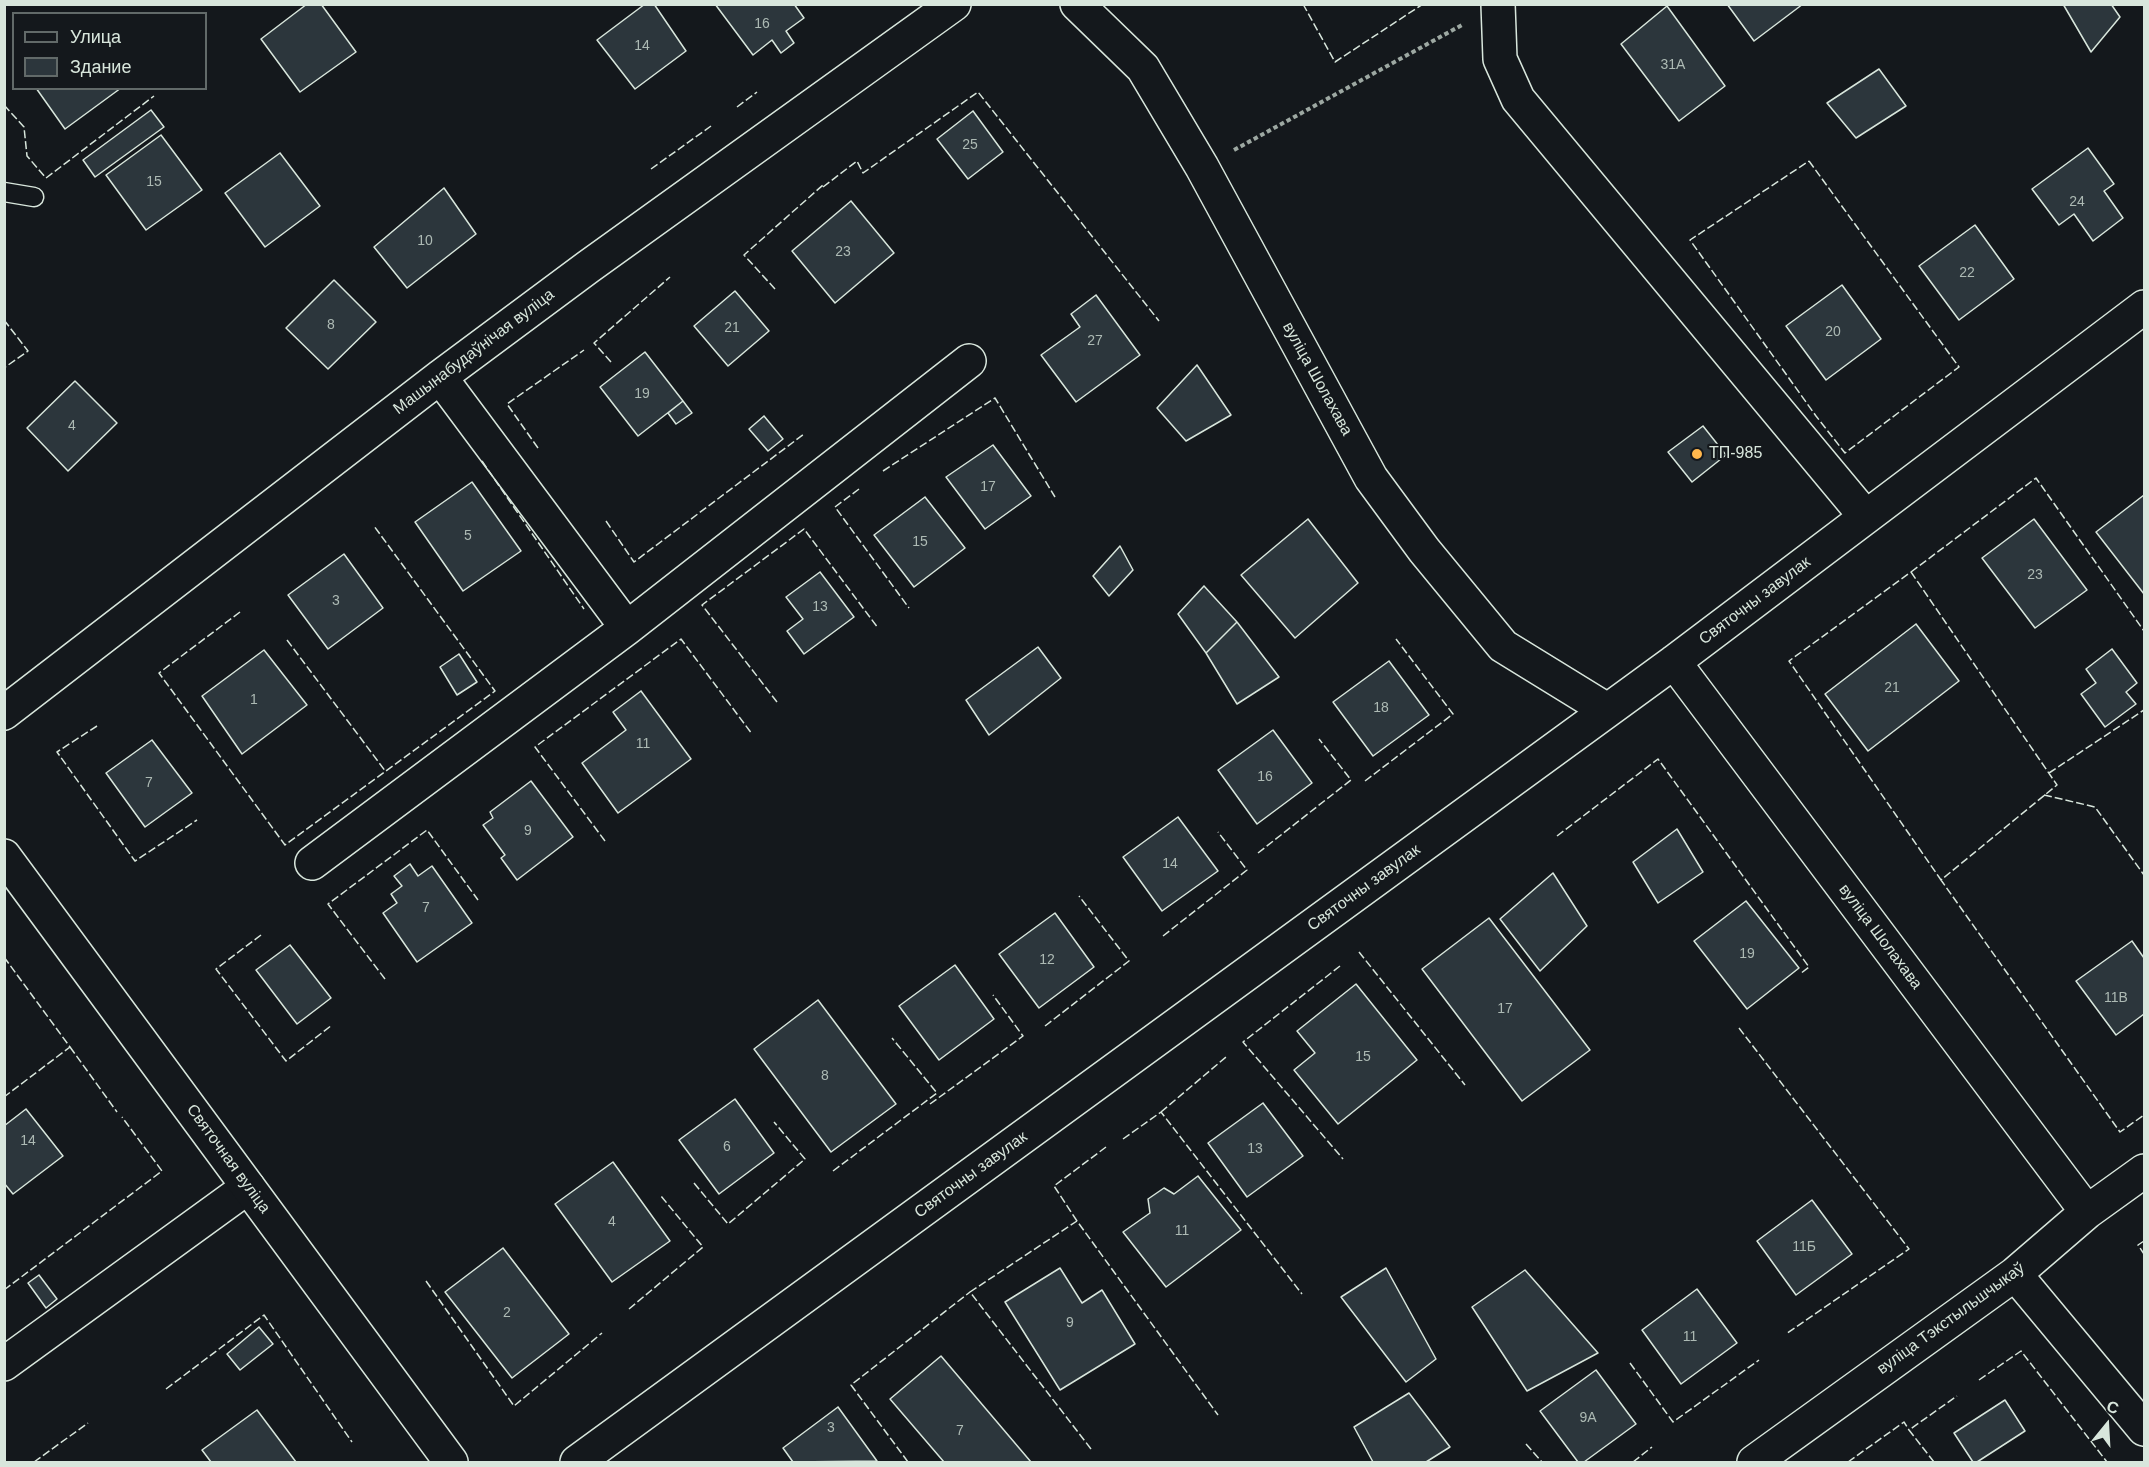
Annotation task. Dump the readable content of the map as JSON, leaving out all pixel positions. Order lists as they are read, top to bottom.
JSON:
{
  "streets": {
    "street": [
      "Машынабудаўнічая вуліца",
      "вуліца Шолахава",
      "Святочны завулак",
      "Святочная вуліца",
      "вуліца Тэкстыльшчыкаў"
    ]
  },
  "crossings": [
    ["вуліца Шолахава", "Святочны завулак"],
    ["вуліца Шолахава", "вуліца Тэкстыльшчыкаў"]
  ],
  "places": ["ТП-985"],
  "house_numbers": [
    "16",
    "14",
    "31А",
    "25",
    "15",
    "24",
    "10",
    "23",
    "22",
    "8",
    "21",
    "20",
    "27",
    "19",
    "4",
    "17",
    "5",
    "15",
    "23",
    "3",
    "13",
    "21",
    "1",
    "18",
    "11",
    "16",
    "7",
    "9",
    "14",
    "7",
    "19",
    "12",
    "11В",
    "17",
    "15",
    "8",
    "14",
    "6",
    "13",
    "4",
    "11",
    "11Б",
    "2",
    "9",
    "11",
    "9А",
    "3",
    "7"
  ],
  "legend": ["Улица", "Здание"],
  "north": "top"
}
